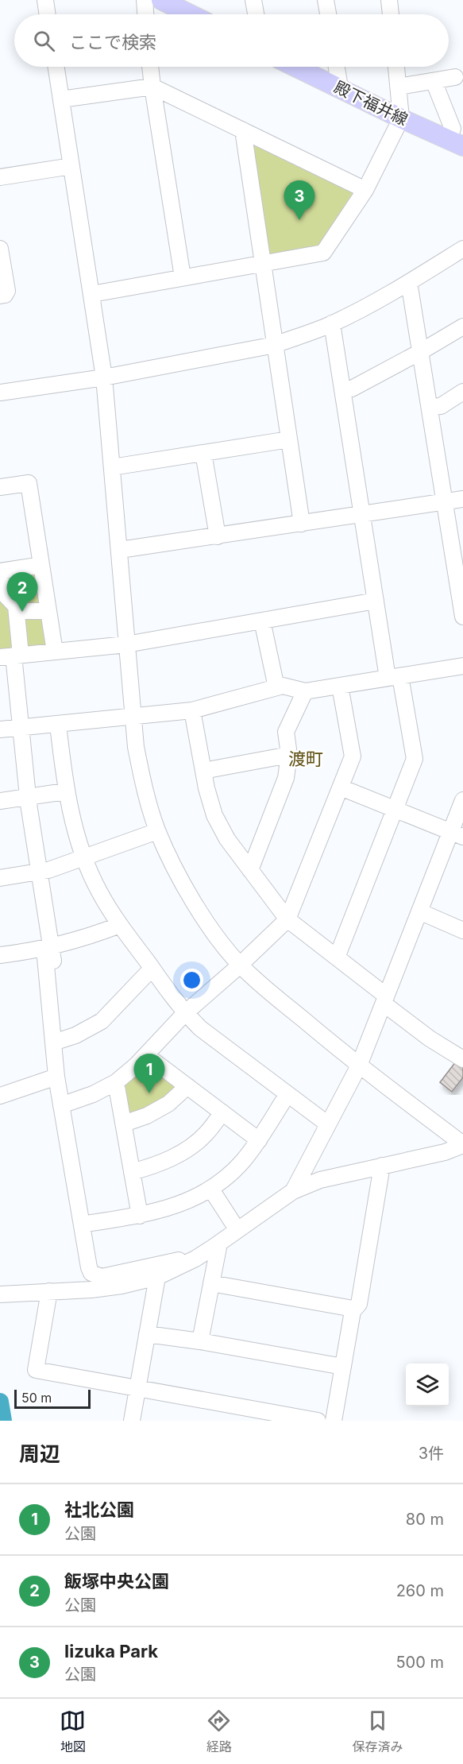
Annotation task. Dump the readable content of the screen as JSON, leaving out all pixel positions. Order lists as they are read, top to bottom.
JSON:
{
  "streets": {
    "main road": ["殿下福井線"]
  },
  "districts": ["渡町"],
  "scale_bar": "50 m",
  "page": {
    "search": "ここで検索",
    "pins": ["3", "2", "1"],
    "scale": "50 m",
    "heading": ["周辺", "3件"],
    "list": [
      {
        "mark": "1",
        "name": "社北公園",
        "note": "公園",
        "value": "80 m"
      },
      {
        "mark": "2",
        "name": "飯塚中央公園",
        "note": "公園",
        "value": "260 m"
      },
      {
        "mark": "3",
        "name": "Iizuka Park",
        "note": "公園",
        "value": "500 m"
      }
    ],
    "nav": ["地図", "経路", "保存済み"]
  }
}
